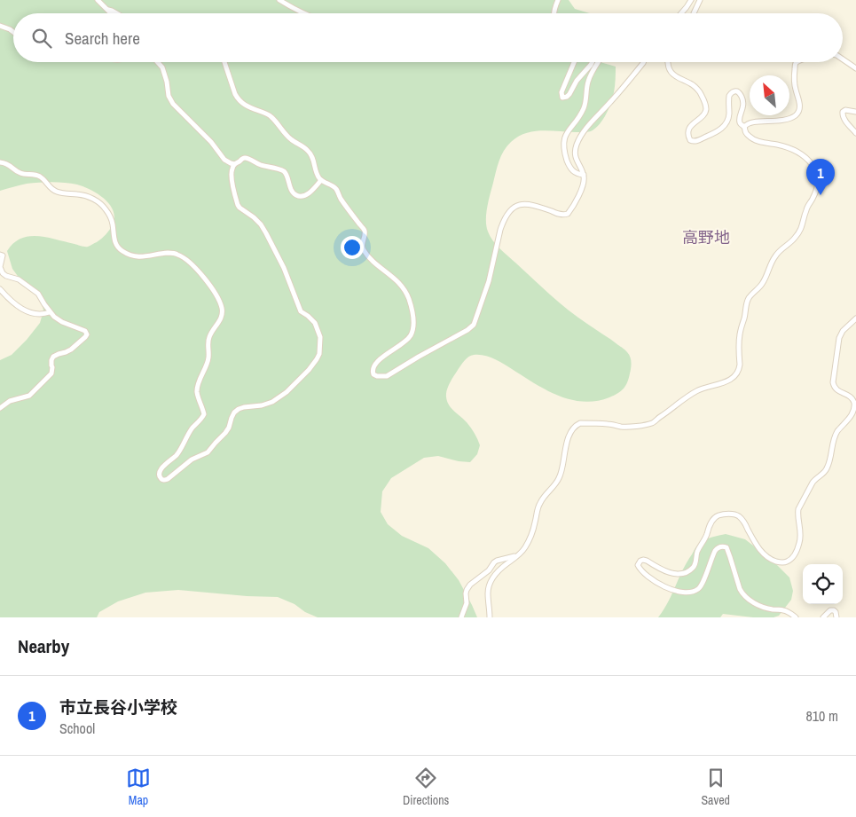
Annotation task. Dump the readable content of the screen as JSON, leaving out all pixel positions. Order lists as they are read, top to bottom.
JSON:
{
  "districts": ["高野地"],
  "north": "top left",
  "page": {
    "search": "Search here",
    "pins": "1",
    "heading": "Nearby",
    "list": [
      {
        "mark": "1",
        "name": "市立長谷小学校",
        "note": "School",
        "value": "810 m"
      }
    ],
    "nav": ["Map", "Directions", "Saved"]
  }
}
